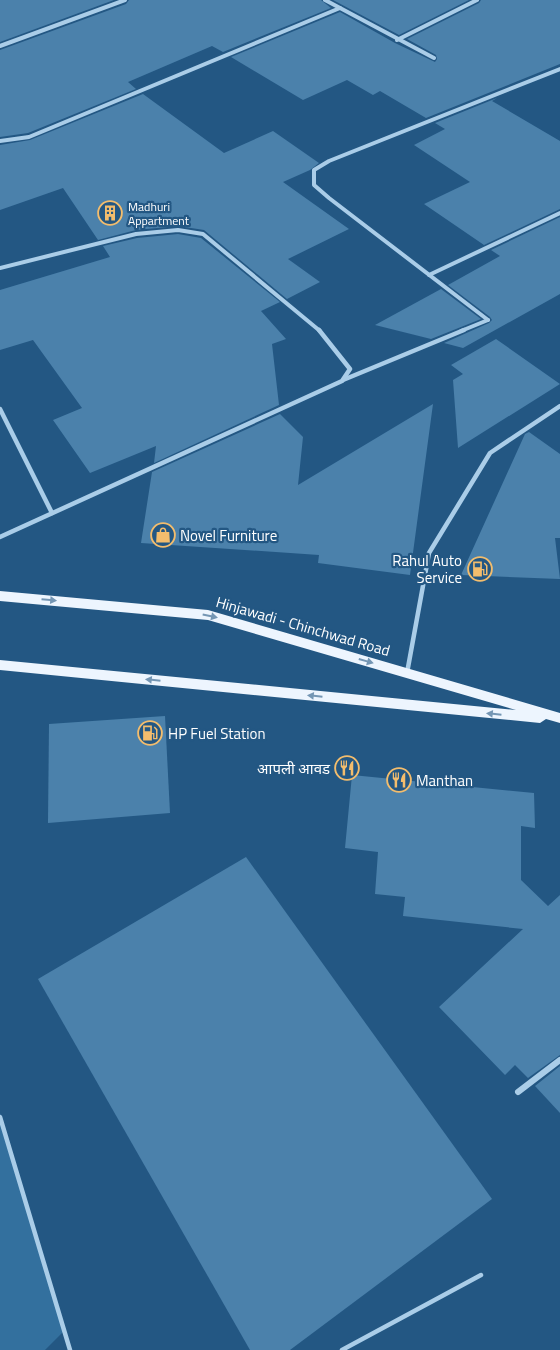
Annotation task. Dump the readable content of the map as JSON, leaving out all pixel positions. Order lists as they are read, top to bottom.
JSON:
{
  "streets": {
    "main road": ["Hinjawadi - Chinchwad Road"]
  },
  "places": {
    "building": ["Madhuri Appartment"],
    "shop": ["Novel Furniture"],
    "fuel station": ["Rahul Auto Service", "HP Fuel Station"],
    "restaurant": ["आपली आवड", "Manthan"]
  }
}
